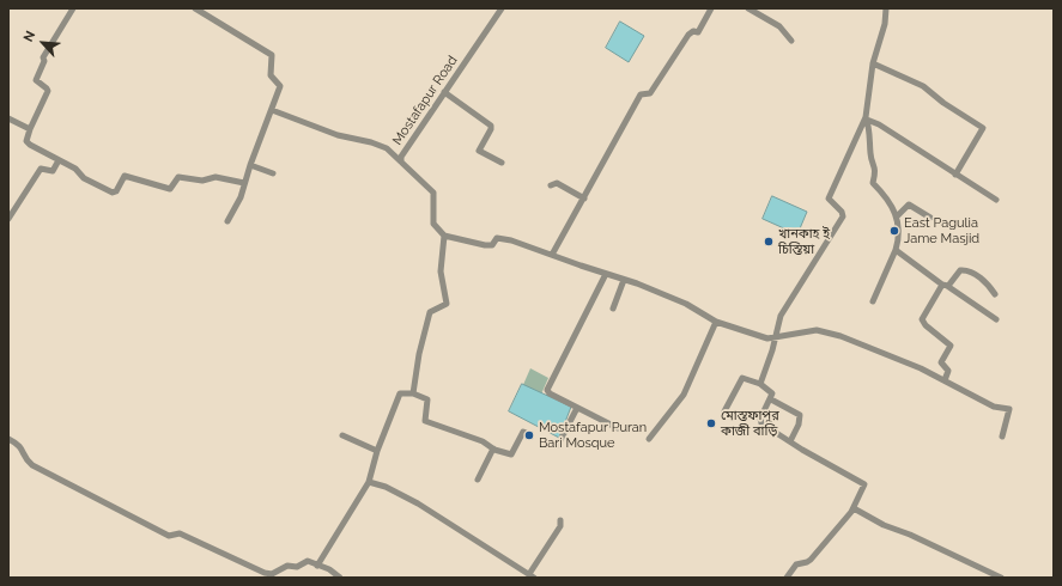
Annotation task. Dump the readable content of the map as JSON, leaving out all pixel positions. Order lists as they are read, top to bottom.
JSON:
{
  "streets": {
    "street": ["Mostafapur Road"]
  },
  "places": [
    "East Pagulia Jame Masjid",
    "খানকাহ ই চিস্তিয়া",
    "মোস্তফাপুর কাজী বাড়ি",
    "Mostafapur Puran Bari Mosque"
  ],
  "north": "top left"
}
